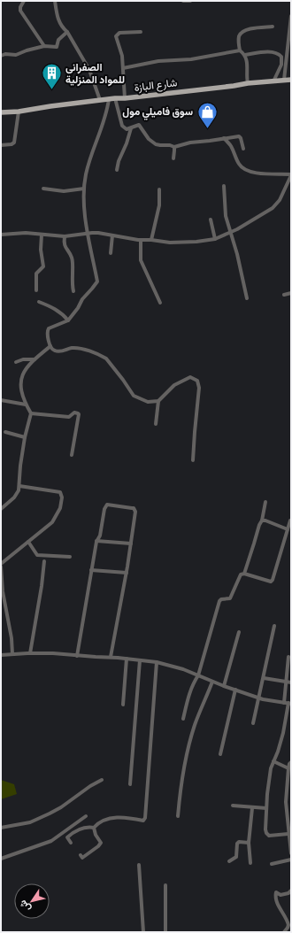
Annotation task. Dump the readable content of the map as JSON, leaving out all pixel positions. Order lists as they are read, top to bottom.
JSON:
{
  "streets": {
    "main road": ["شارع البازة"]
  },
  "places": {
    "building": ["الصفراني للمواد المنزلية"],
    "shop": ["سوق فاميلي مول"]
  },
  "north": "bottom left"
}
